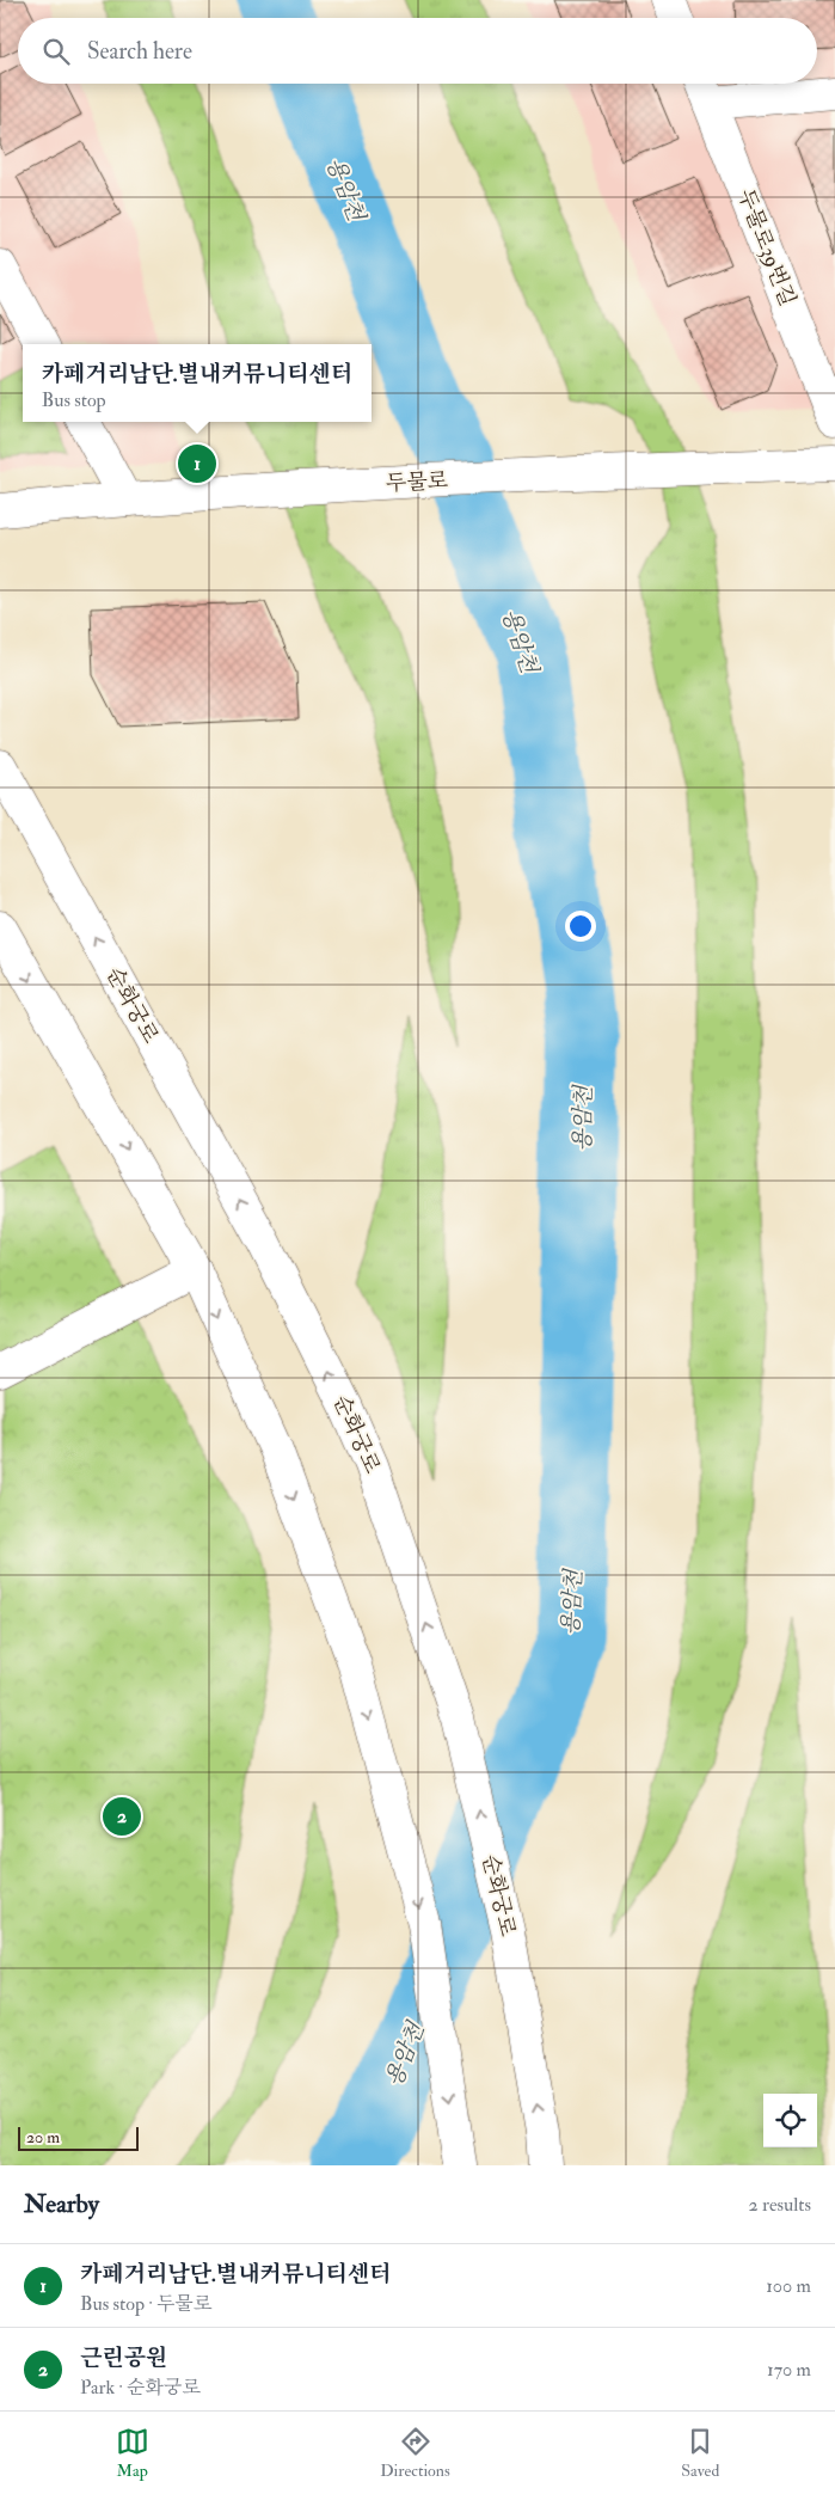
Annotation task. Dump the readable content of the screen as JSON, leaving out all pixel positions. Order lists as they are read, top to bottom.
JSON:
{
  "streets": {
    "street": ["두물로39번길", "두물로", "순화궁로"]
  },
  "water": ["용암천"],
  "scale_bar": "20 m",
  "page": {
    "search": "Search here",
    "popup": ["카페거리남단.별내커뮤니티센터", "Bus stop"],
    "pins": ["1", "2"],
    "scale": "20 m",
    "heading": ["Nearby", "2 results"],
    "list": [
      {
        "mark": "1",
        "name": "카페거리남단.별내커뮤니티센터",
        "note": "Bus stop · 두물로",
        "value": "100 m"
      },
      {
        "mark": "2",
        "name": "근린공원",
        "note": "Park · 순화궁로",
        "value": "170 m"
      }
    ],
    "nav": ["Map", "Directions", "Saved"]
  }
}
